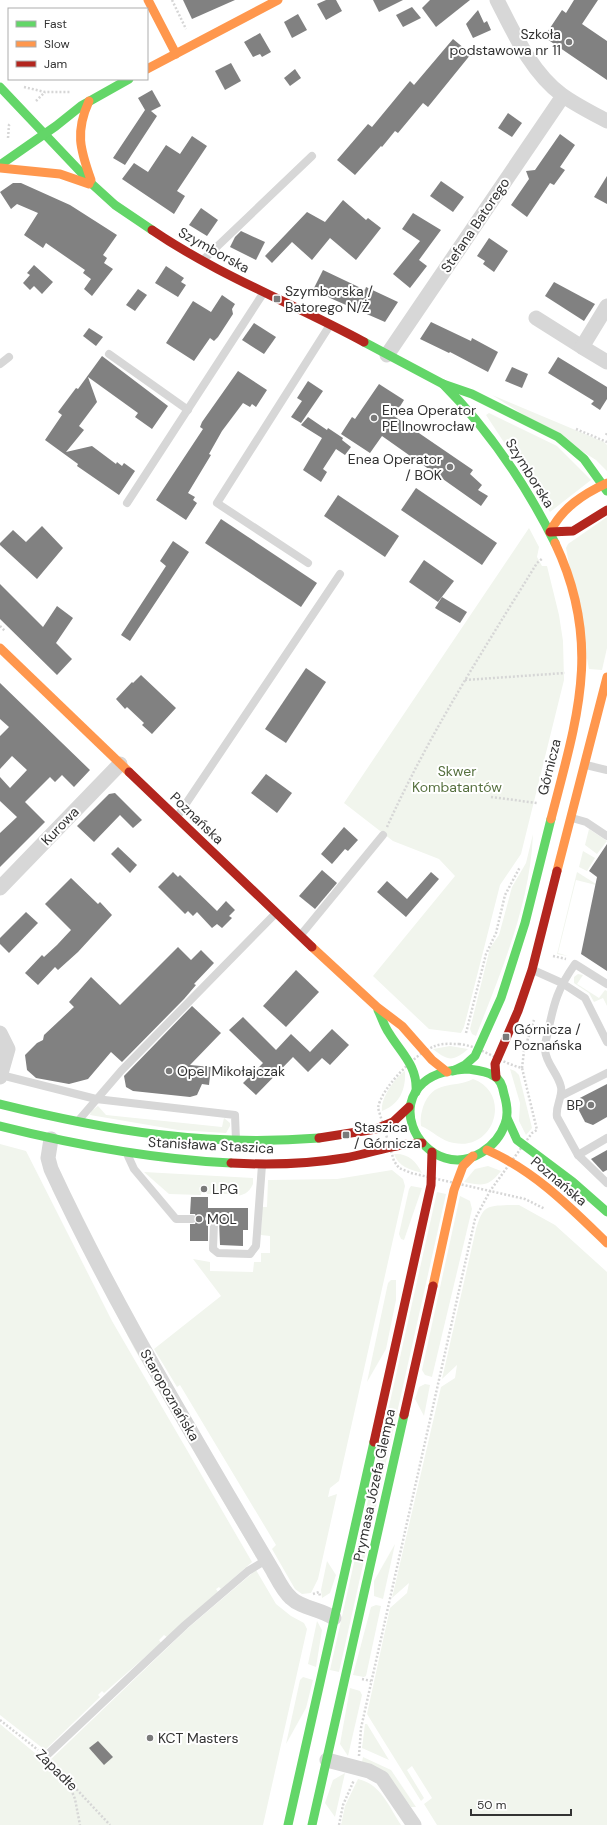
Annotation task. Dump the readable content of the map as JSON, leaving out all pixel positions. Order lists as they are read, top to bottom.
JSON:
{
  "streets": {
    "street": [
      "Stefana Batorego",
      "Szymborska",
      "Górnicza",
      "Poznańska",
      "Kurowa",
      "Stanisława Staszica",
      "Staropoznańska",
      "Prymasa Józefa Glempa"
    ],
    "path": ["Zapadłe"]
  },
  "crossings": [
    ["Stefana Batorego", "Szymborska"],
    ["Szymborska", "Górnicza"],
    ["Górnicza", "Poznańska"],
    ["Górnicza", "Stanisława Staszica"],
    ["Górnicza", "Prymasa Józefa Glempa"],
    ["Poznańska", "Kurowa"],
    ["Poznańska", "Stanisława Staszica"],
    ["Poznańska", "Prymasa Józefa Glempa"],
    ["Stanisława Staszica", "Staropoznańska"],
    ["Stanisława Staszica", "Prymasa Józefa Glempa"],
    ["Staropoznańska", "Prymasa Józefa Glempa"]
  ],
  "parks": ["Skwer Kombatantów"],
  "places": {
    "other": [
      "Szkoła podstawowa nr 11",
      "Enea Operator PE Inowrocław",
      "Enea Operator / BOK",
      "Opel Mikołajczak",
      "BP",
      "LPG",
      "MOL",
      "KCT Masters"
    ],
    "transit": ["Szymborska / Batorego N/Ż", "Górnicza / Poznańska", "Staszica / Górnicza"]
  },
  "legend": ["Fast", "Slow", "Jam"],
  "scale_bar": "50 m"
}
